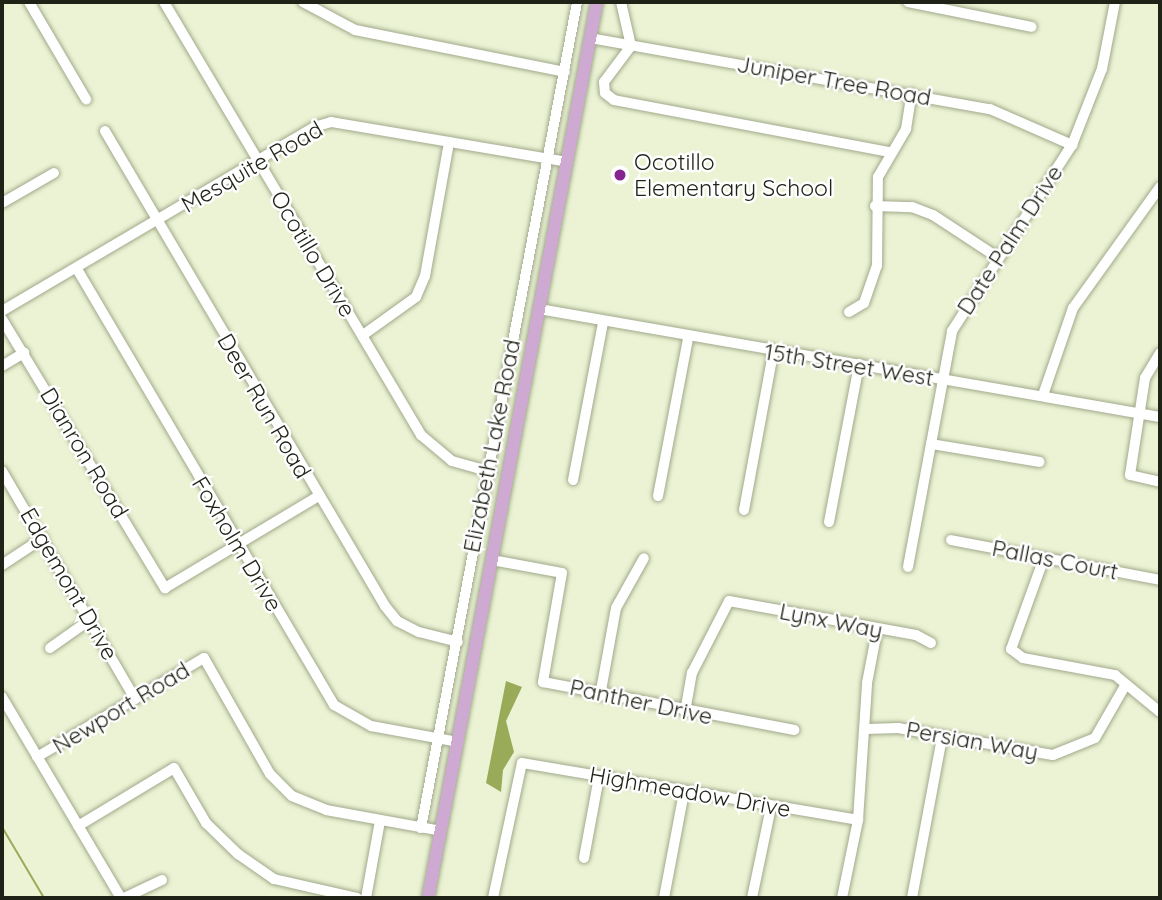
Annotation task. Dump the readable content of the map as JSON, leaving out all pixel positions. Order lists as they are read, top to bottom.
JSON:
{
  "streets": {
    "main road": ["Elizabeth Lake Road"],
    "street": [
      "Juniper Tree Road",
      "Mesquite Road",
      "Date Palm Drive",
      "Ocotillo Drive",
      "15th Street West",
      "Deer Run Road",
      "Dianron Road",
      "Foxholm Drive",
      "Pallas Court",
      "Edgemont Drive",
      "Lynx Way",
      "Panther Drive",
      "Newport Road",
      "Persian Way",
      "Highmeadow Drive"
    ]
  },
  "crossings": [
    ["Juniper Tree Road", "Date Palm Drive"],
    ["Juniper Tree Road", "Elizabeth Lake Road"],
    ["Mesquite Road", "Ocotillo Drive"],
    ["Mesquite Road", "Deer Run Road"],
    ["Mesquite Road", "Elizabeth Lake Road"],
    ["Mesquite Road", "Foxholm Drive"],
    ["Date Palm Drive", "15th Street West"],
    ["15th Street West", "Elizabeth Lake Road"],
    ["Elizabeth Lake Road", "Foxholm Drive"],
    ["Elizabeth Lake Road", "Panther Drive"],
    ["Dianron Road", "Foxholm Drive"],
    ["Edgemont Drive", "Newport Road"],
    ["Lynx Way", "Panther Drive"]
  ],
  "places": ["Ocotillo Elementary School"]
}
